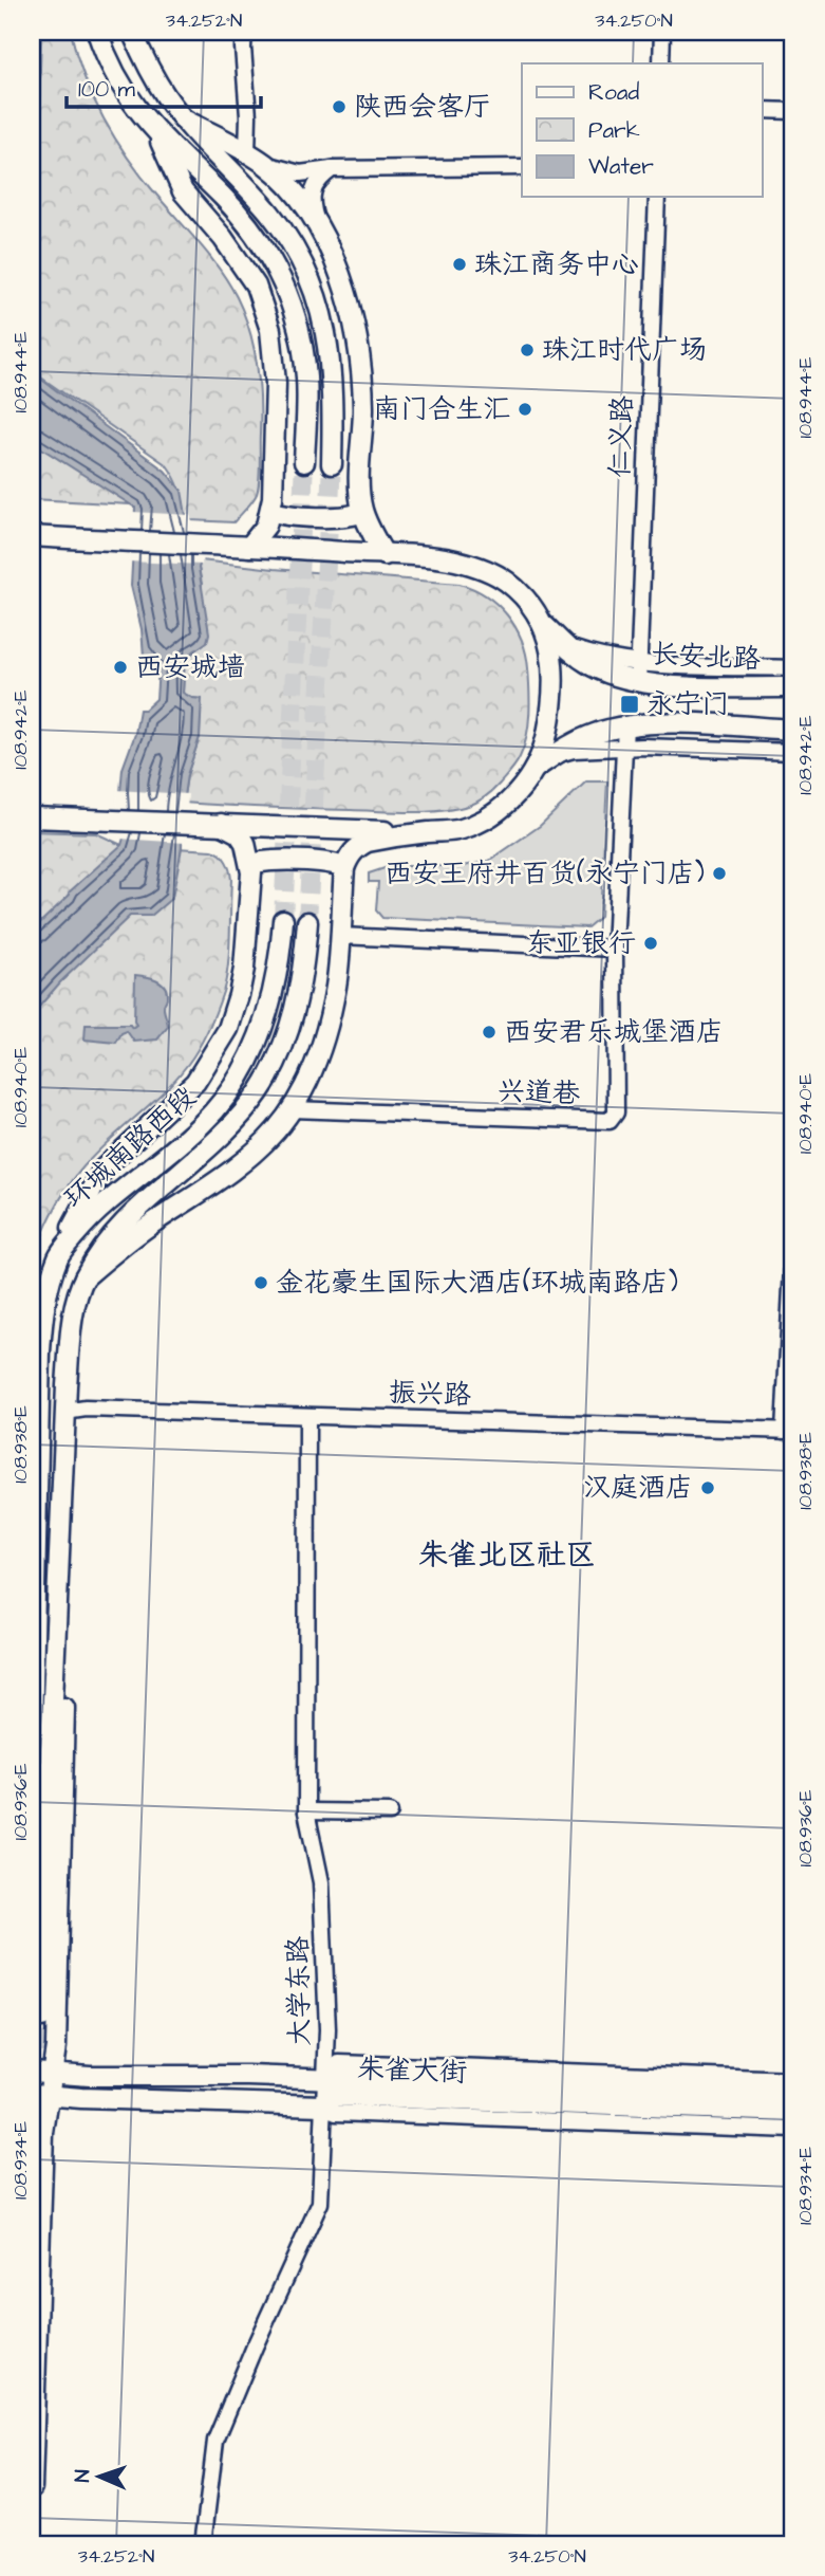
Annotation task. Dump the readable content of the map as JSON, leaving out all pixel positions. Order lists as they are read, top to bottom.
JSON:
{
  "streets": {
    "main road": ["长安北路", "环城南路西段", "朱雀大街"],
    "street": [
      "仁义路",
      "兴道巷",
      "振兴路",
      "大学东路"
    ]
  },
  "crossings": [
    ["仁义路", "长安北路"],
    ["环城南路西段", "振兴路"],
    ["环城南路西段", "朱雀大街"],
    ["振兴路", "大学东路"],
    ["大学东路", "朱雀大街"]
  ],
  "districts": ["朱雀北区社区"],
  "places": {
    "other": [
      "陕西会客厅",
      "珠江商务中心",
      "珠江时代广场",
      "南门合生汇",
      "西安城墙",
      "西安王府井百货(永宁门店)",
      "东亚银行",
      "西安君乐城堡酒店",
      "金花豪生国际大酒店(环城南路店)",
      "汉庭酒店"
    ],
    "transit": ["永宁门"]
  },
  "legend": ["Road", "Park", "Water"],
  "scale_bar": "100 m",
  "north": "left",
  "coordinates": [
    "34.252°N",
    "34.250°N",
    "108.944°E",
    "108.942°E",
    "108.940°E",
    "108.938°E",
    "108.936°E",
    "108.934°E"
  ]
}
